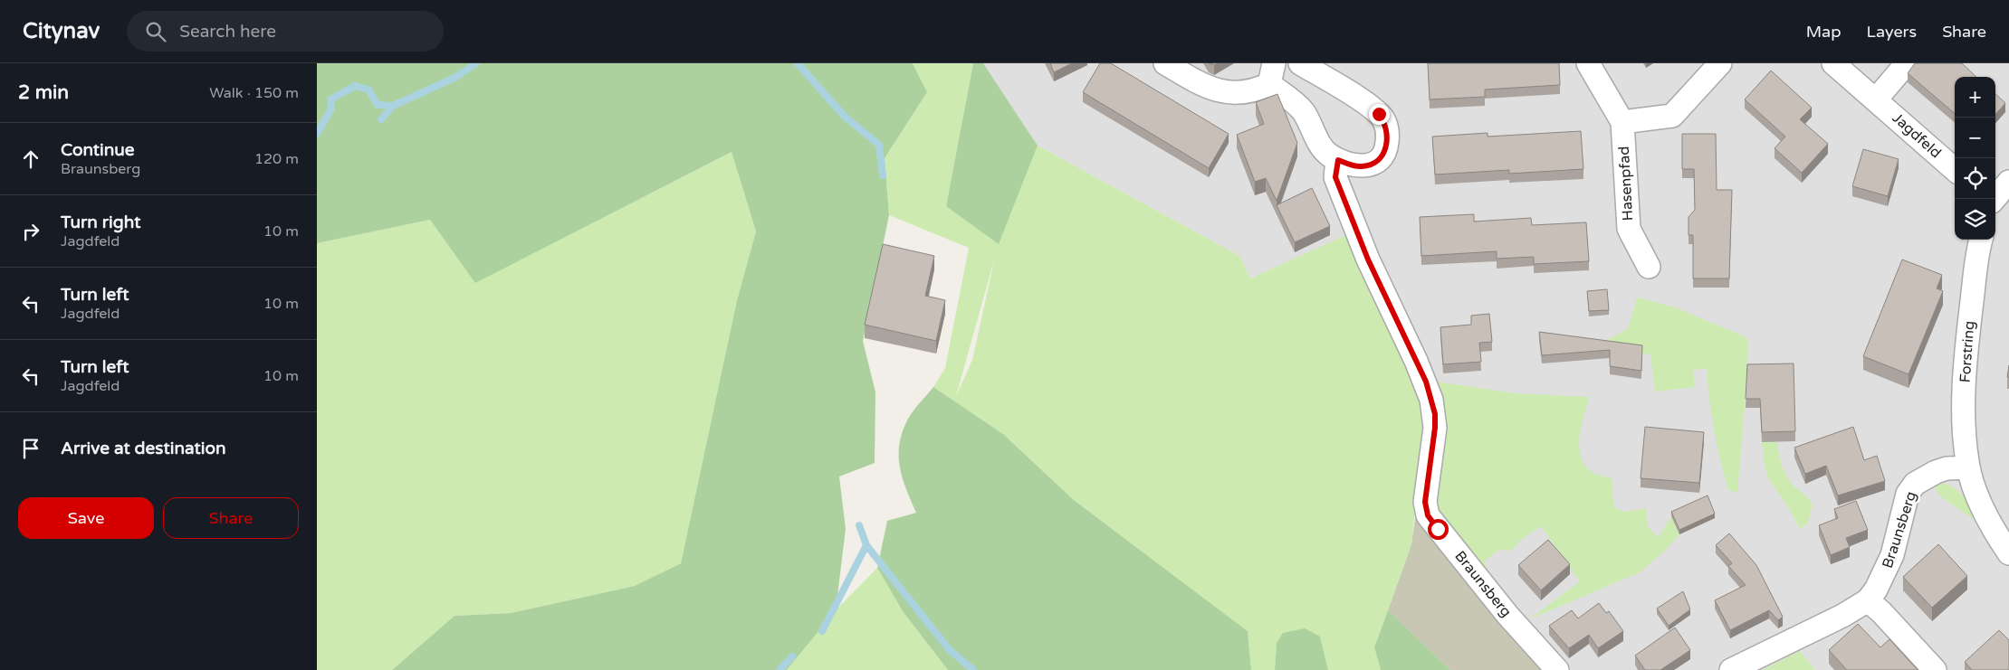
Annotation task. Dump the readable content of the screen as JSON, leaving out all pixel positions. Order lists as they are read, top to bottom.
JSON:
{
  "streets": {
    "street": [
      "Jagdfeld",
      "Hasenpfad",
      "Forstring",
      "Braunsberg"
    ]
  },
  "crossings": [
    ["Forstring", "Braunsberg"]
  ],
  "page": {
    "header": "Citynav",
    "search": "Search here",
    "nav": ["Map", "Layers", "Share"],
    "heading": ["2 min", "Walk · 150 m"],
    "map_buttons": ["+", "−"],
    "list": [
      ["Continue", "Braunsberg", "120 m"],
      ["Turn right", "Jagdfeld", "10 m"],
      ["Turn left", "Jagdfeld", "10 m"],
      ["Turn left", "Jagdfeld", "10 m"],
      "Arrive at destination"
    ],
    "buttons": ["Save", "Share"]
  }
}
